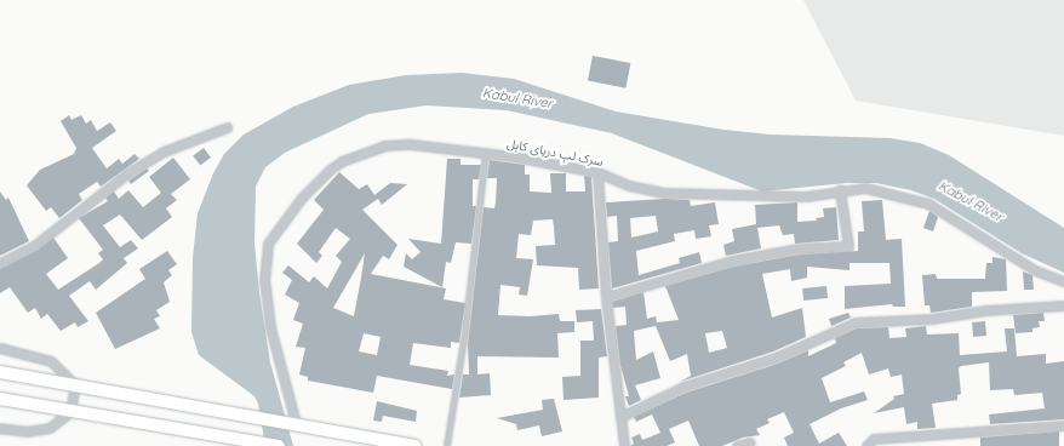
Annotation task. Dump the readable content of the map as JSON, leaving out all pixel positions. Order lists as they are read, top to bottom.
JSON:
{
  "streets": {
    "street": ["سرک لبِ دریای کابل"]
  },
  "water": ["Kabul River"]
}
